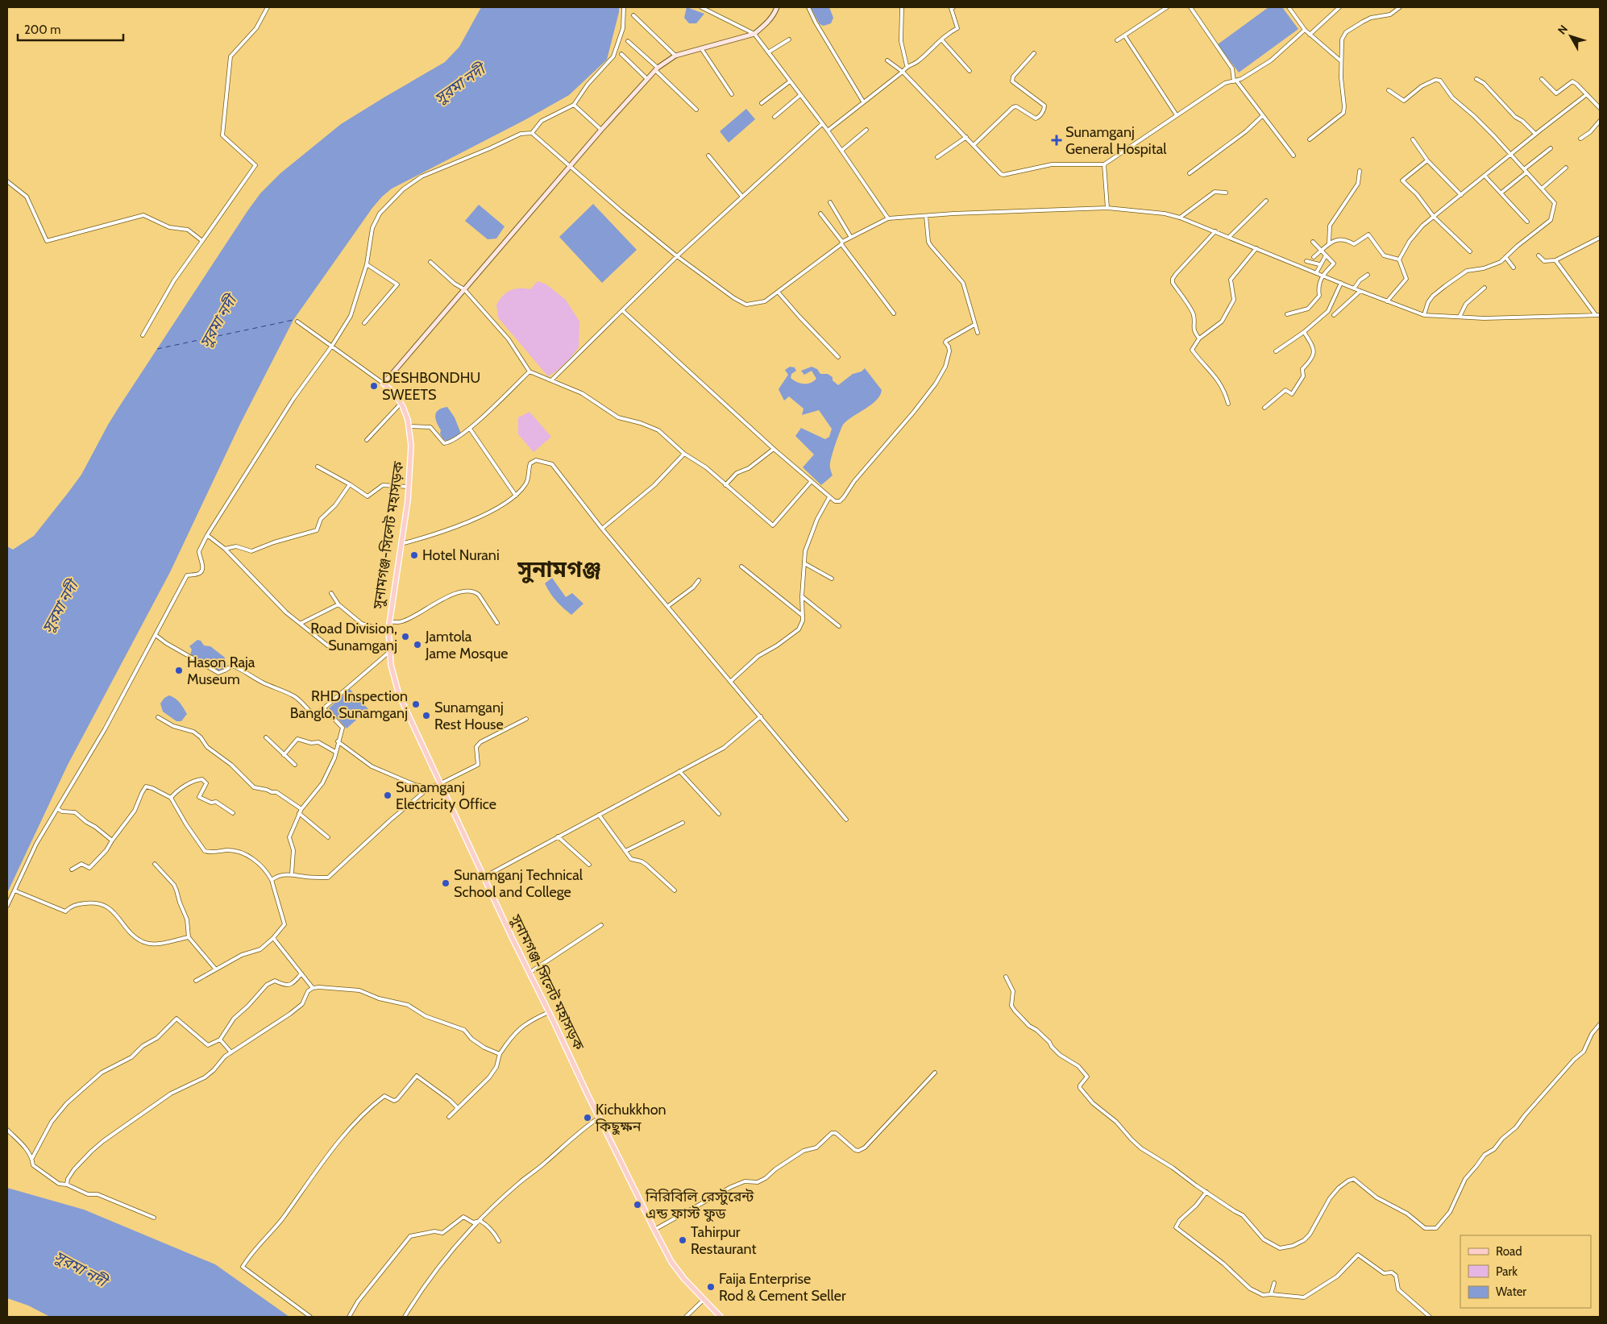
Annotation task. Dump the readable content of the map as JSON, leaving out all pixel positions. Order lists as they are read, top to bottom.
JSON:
{
  "streets": {
    "main road": ["সুনামগঞ্জ-সিলেট মহাসড়ক"]
  },
  "districts": ["সুনামগঞ্জ"],
  "water": ["সুরমা নদী"],
  "places": {
    "health": ["Sunamganj General Hospital"],
    "other": [
      "DESHBONDHU SWEETS",
      "Hotel Nurani",
      "Road Division, Sunamganj",
      "Jamtola Jame Mosque",
      "Hason Raja Museum",
      "RHD Inspection Banglo, Sunamganj",
      "Sunamganj Rest House",
      "Sunamganj Electricity Office",
      "Sunamganj Technical School and College",
      "Kichukkhon কিছুক্ষন",
      "নিরিবিলি রেস্টুরেন্ট এন্ড ফাস্ট ফুড",
      "Tahirpur Restaurant",
      "Faija Enterprise Rod & Cement Seller"
    ]
  },
  "legend": ["Road", "Park", "Water"],
  "scale_bar": "200 m",
  "north": "top left"
}
